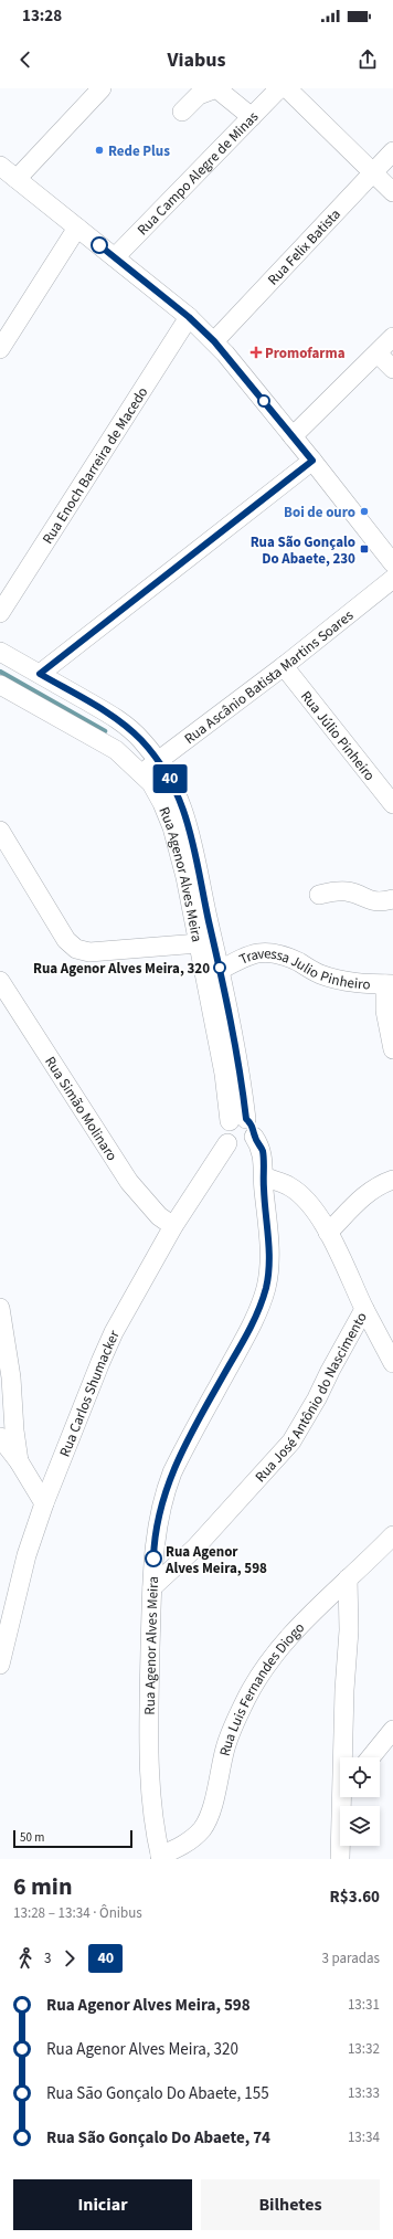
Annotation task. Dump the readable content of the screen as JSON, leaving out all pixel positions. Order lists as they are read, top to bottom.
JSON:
{
  "streets": {
    "street": [
      "Rua Campo Alegre de Minas",
      "Rua Felix Batista",
      "Rua Enoch Barreira de Macedo",
      "Rua Ascânio Batista Martins Soares",
      "Rua Júlio Pinheiro",
      "Rua Agenor Alves Meira",
      "Travessa Julio Pinheiro",
      "Rua Simão Molinaro",
      "Rua Carlos Shumacker",
      "Rua José Antônio do Nascimento",
      "Rua Luis Fernandes Diogo"
    ]
  },
  "crossings": [
    ["Rua Ascânio Batista Martins Soares", "Rua Júlio Pinheiro"],
    ["Rua Ascânio Batista Martins Soares", "Rua Agenor Alves Meira"],
    ["Rua Agenor Alves Meira", "Travessa Julio Pinheiro"],
    ["Rua Agenor Alves Meira", "Rua Carlos Shumacker"],
    ["Rua Agenor Alves Meira", "Rua José Antônio do Nascimento"],
    ["Rua Agenor Alves Meira", "Rua Luis Fernandes Diogo"],
    ["Rua Simão Molinaro", "Rua Carlos Shumacker"]
  ],
  "places": {
    "other": [
      "Rede Plus",
      "Boi de ouro",
      "Rua Agenor Alves Meira, 320",
      "Rua Agenor Alves Meira, 598"
    ],
    "health": ["Promofarma"],
    "transit": ["Rua São Gonçalo Do Abaete, 230"]
  },
  "lines": ["bus line 40"],
  "scale_bar": "50 m",
  "page": {
    "status": "13:28",
    "header": "Viabus",
    "on_map": "40",
    "scale": "50 m",
    "heading": ["6 min", "13:28 – 13:34 · Ônibus", "R$3.60"],
    "legs": ["3", "40", "3 paradas"],
    "list": [
      {
        "name": "Rua Agenor Alves Meira, 598",
        "value": "13:31"
      },
      {
        "name": "Rua Agenor Alves Meira, 320",
        "value": "13:32"
      },
      {
        "name": "Rua São Gonçalo Do Abaete, 155",
        "value": "13:33"
      },
      {
        "name": "Rua São Gonçalo Do Abaete, 74",
        "value": "13:34"
      }
    ],
    "buttons": ["Iniciar", "Bilhetes"]
  }
}
